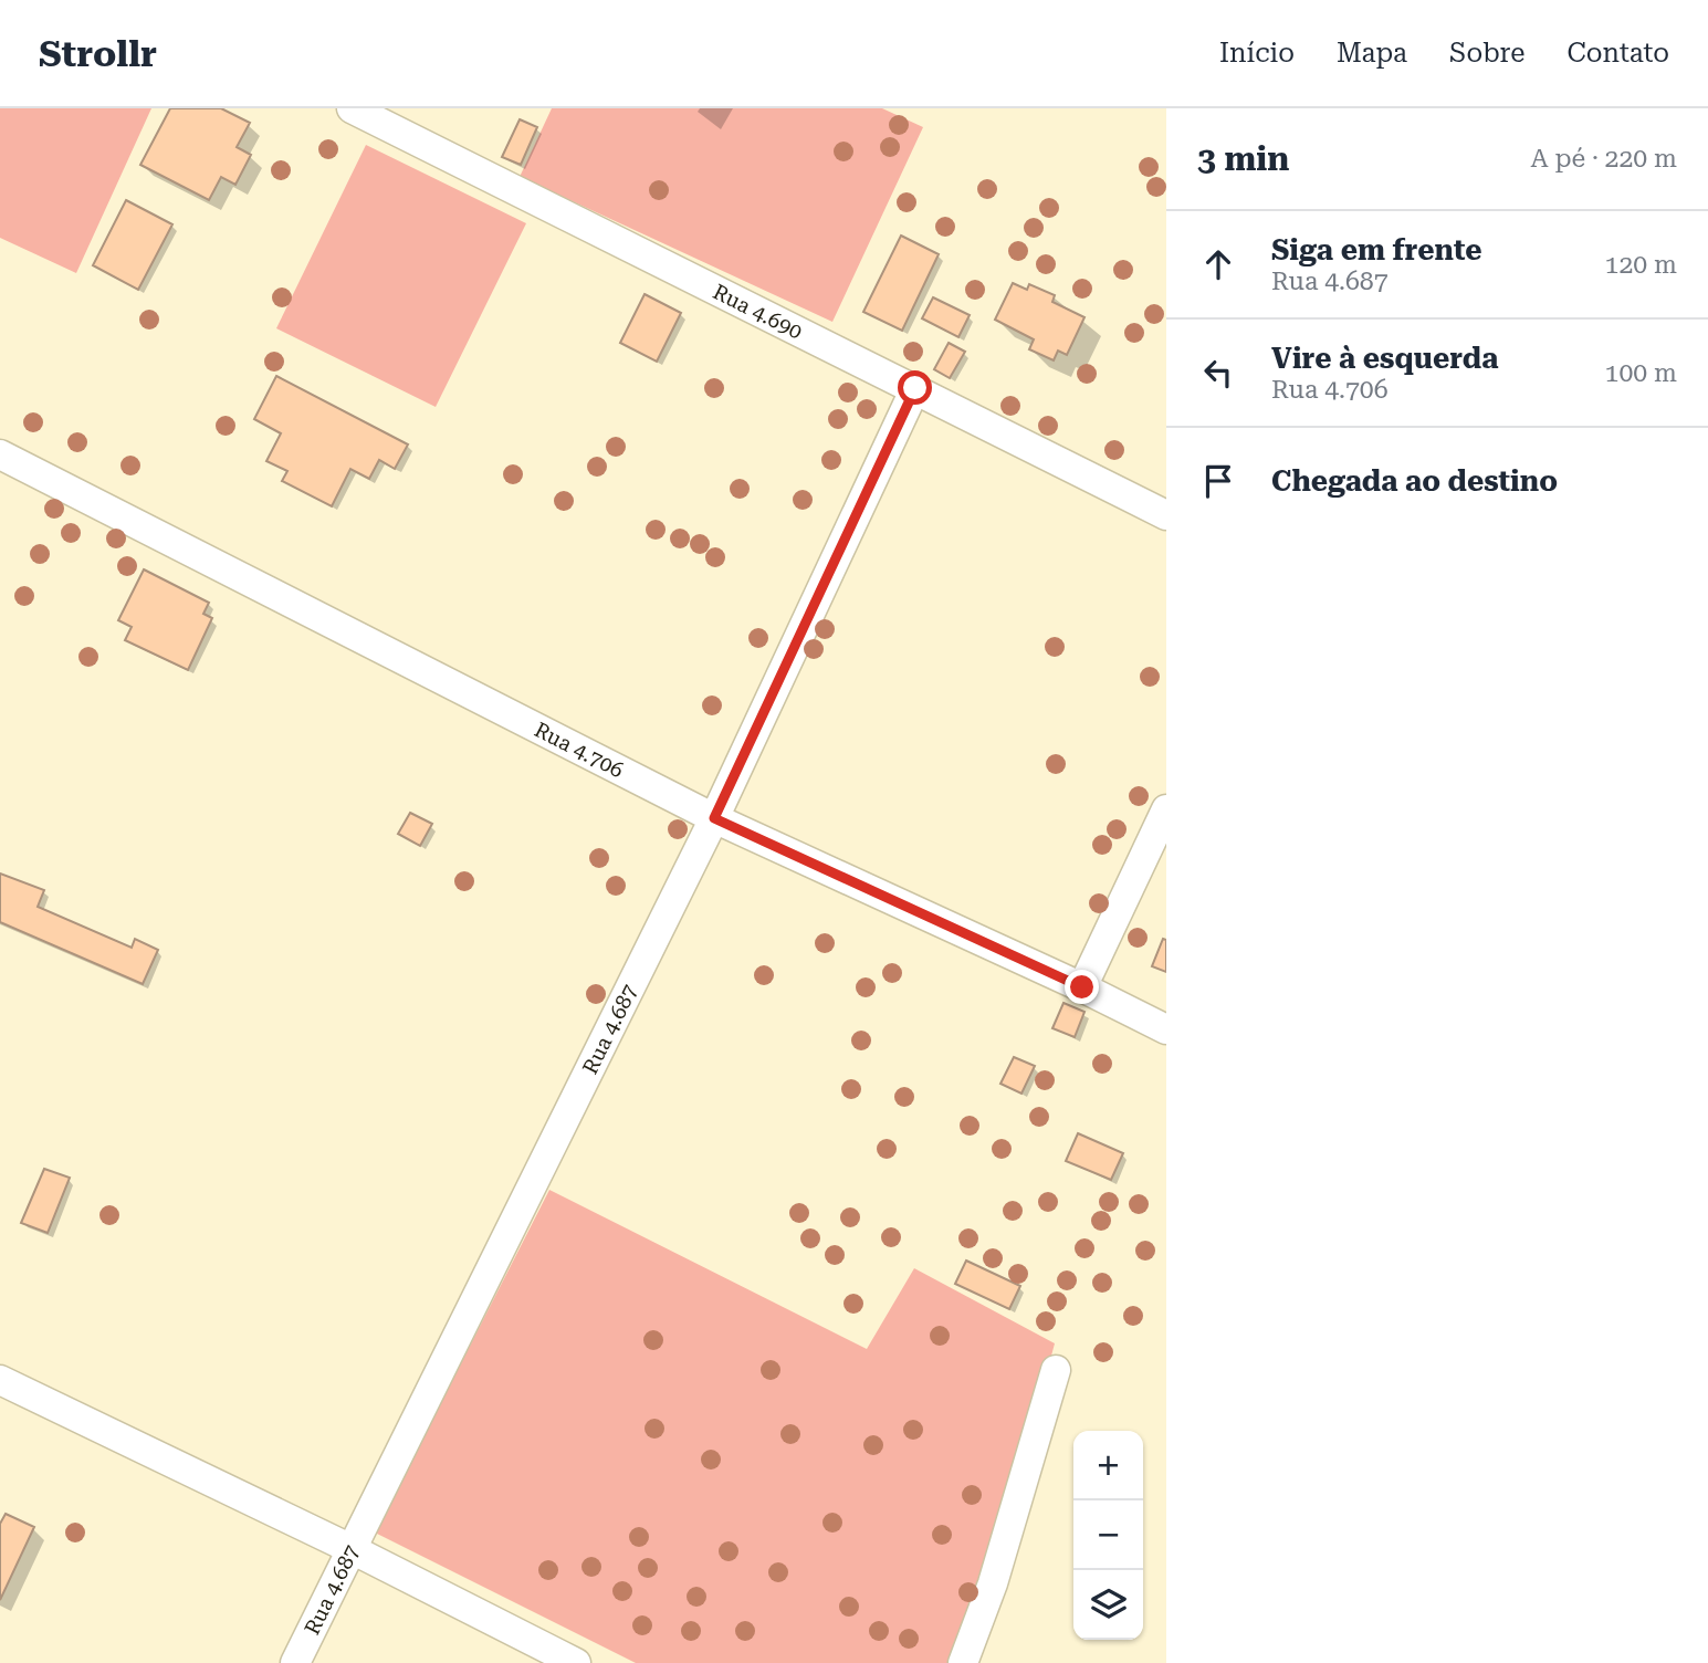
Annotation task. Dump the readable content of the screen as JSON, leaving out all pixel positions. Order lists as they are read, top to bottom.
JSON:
{
  "streets": {
    "street": ["Rua 4.690", "Rua 4.706", "Rua 4.687"]
  },
  "crossings": [
    ["Rua 4.690", "Rua 4.687"],
    ["Rua 4.706", "Rua 4.687"]
  ],
  "page": {
    "header": "Strollr",
    "nav": [
      "Início",
      "Mapa",
      "Sobre",
      "Contato"
    ],
    "heading": ["3 min", "A pé · 220 m"],
    "list": [
      ["Siga em frente", "Rua 4.687", "120 m"],
      ["Vire à esquerda", "Rua 4.706", "100 m"],
      "Chegada ao destino"
    ],
    "map_buttons": ["+", "−"]
  }
}
